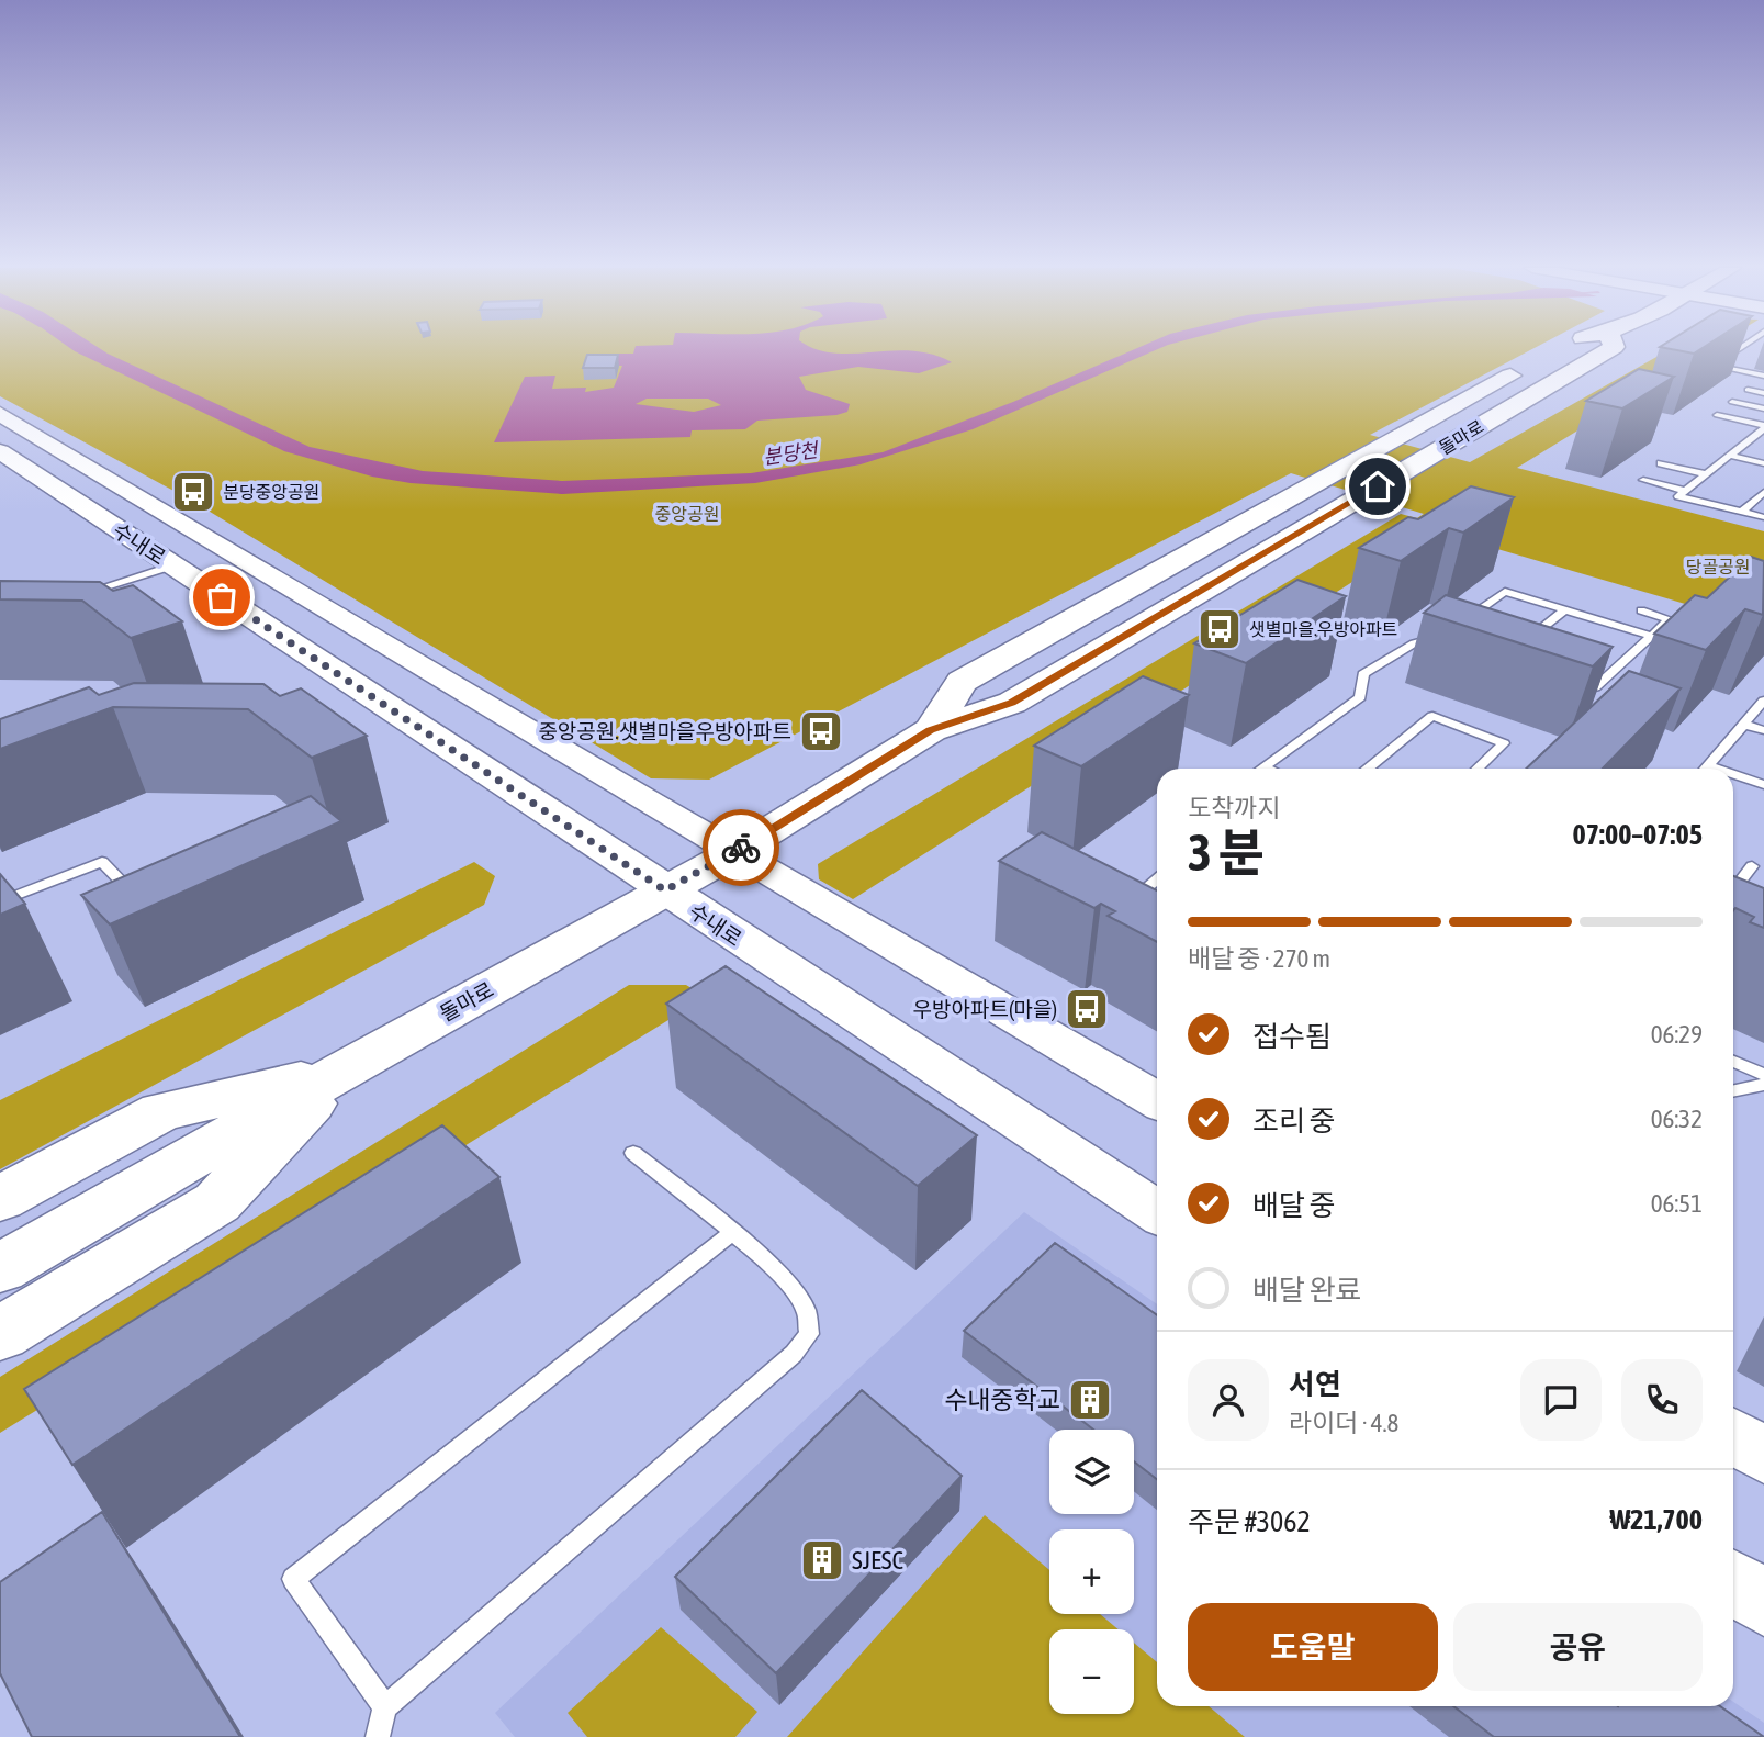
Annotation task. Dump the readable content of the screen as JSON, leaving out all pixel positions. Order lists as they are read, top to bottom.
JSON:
{
  "streets": {
    "main road": ["돌마로", "수내로"]
  },
  "crossings": [
    ["돌마로", "수내로"]
  ],
  "water": ["분당천"],
  "parks": ["중앙공원", "당골공원"],
  "places": {
    "bus stop": [
      "분당중앙공원",
      "샛별마을.우방아파트",
      "중앙공원.샛별마을우방아파트",
      "우방아파트(마을)"
    ],
    "building": ["수내중학교", "SJESC"]
  },
  "page": {
    "heading": ["3 분", "도착까지", "07:00–07:05"],
    "panel": [
      "서연",
      "라이더 · 4.8",
      "주문 #3062",
      "₩21,700"
    ],
    "bar": "배달 중 · 270 m",
    "list": [
      ["접수됨", "06:29"],
      ["조리 중", "06:32"],
      ["배달 중", "06:51"],
      "배달 완료"
    ],
    "map_buttons": ["+", "−"],
    "buttons": ["도움말", "공유"]
  }
}
